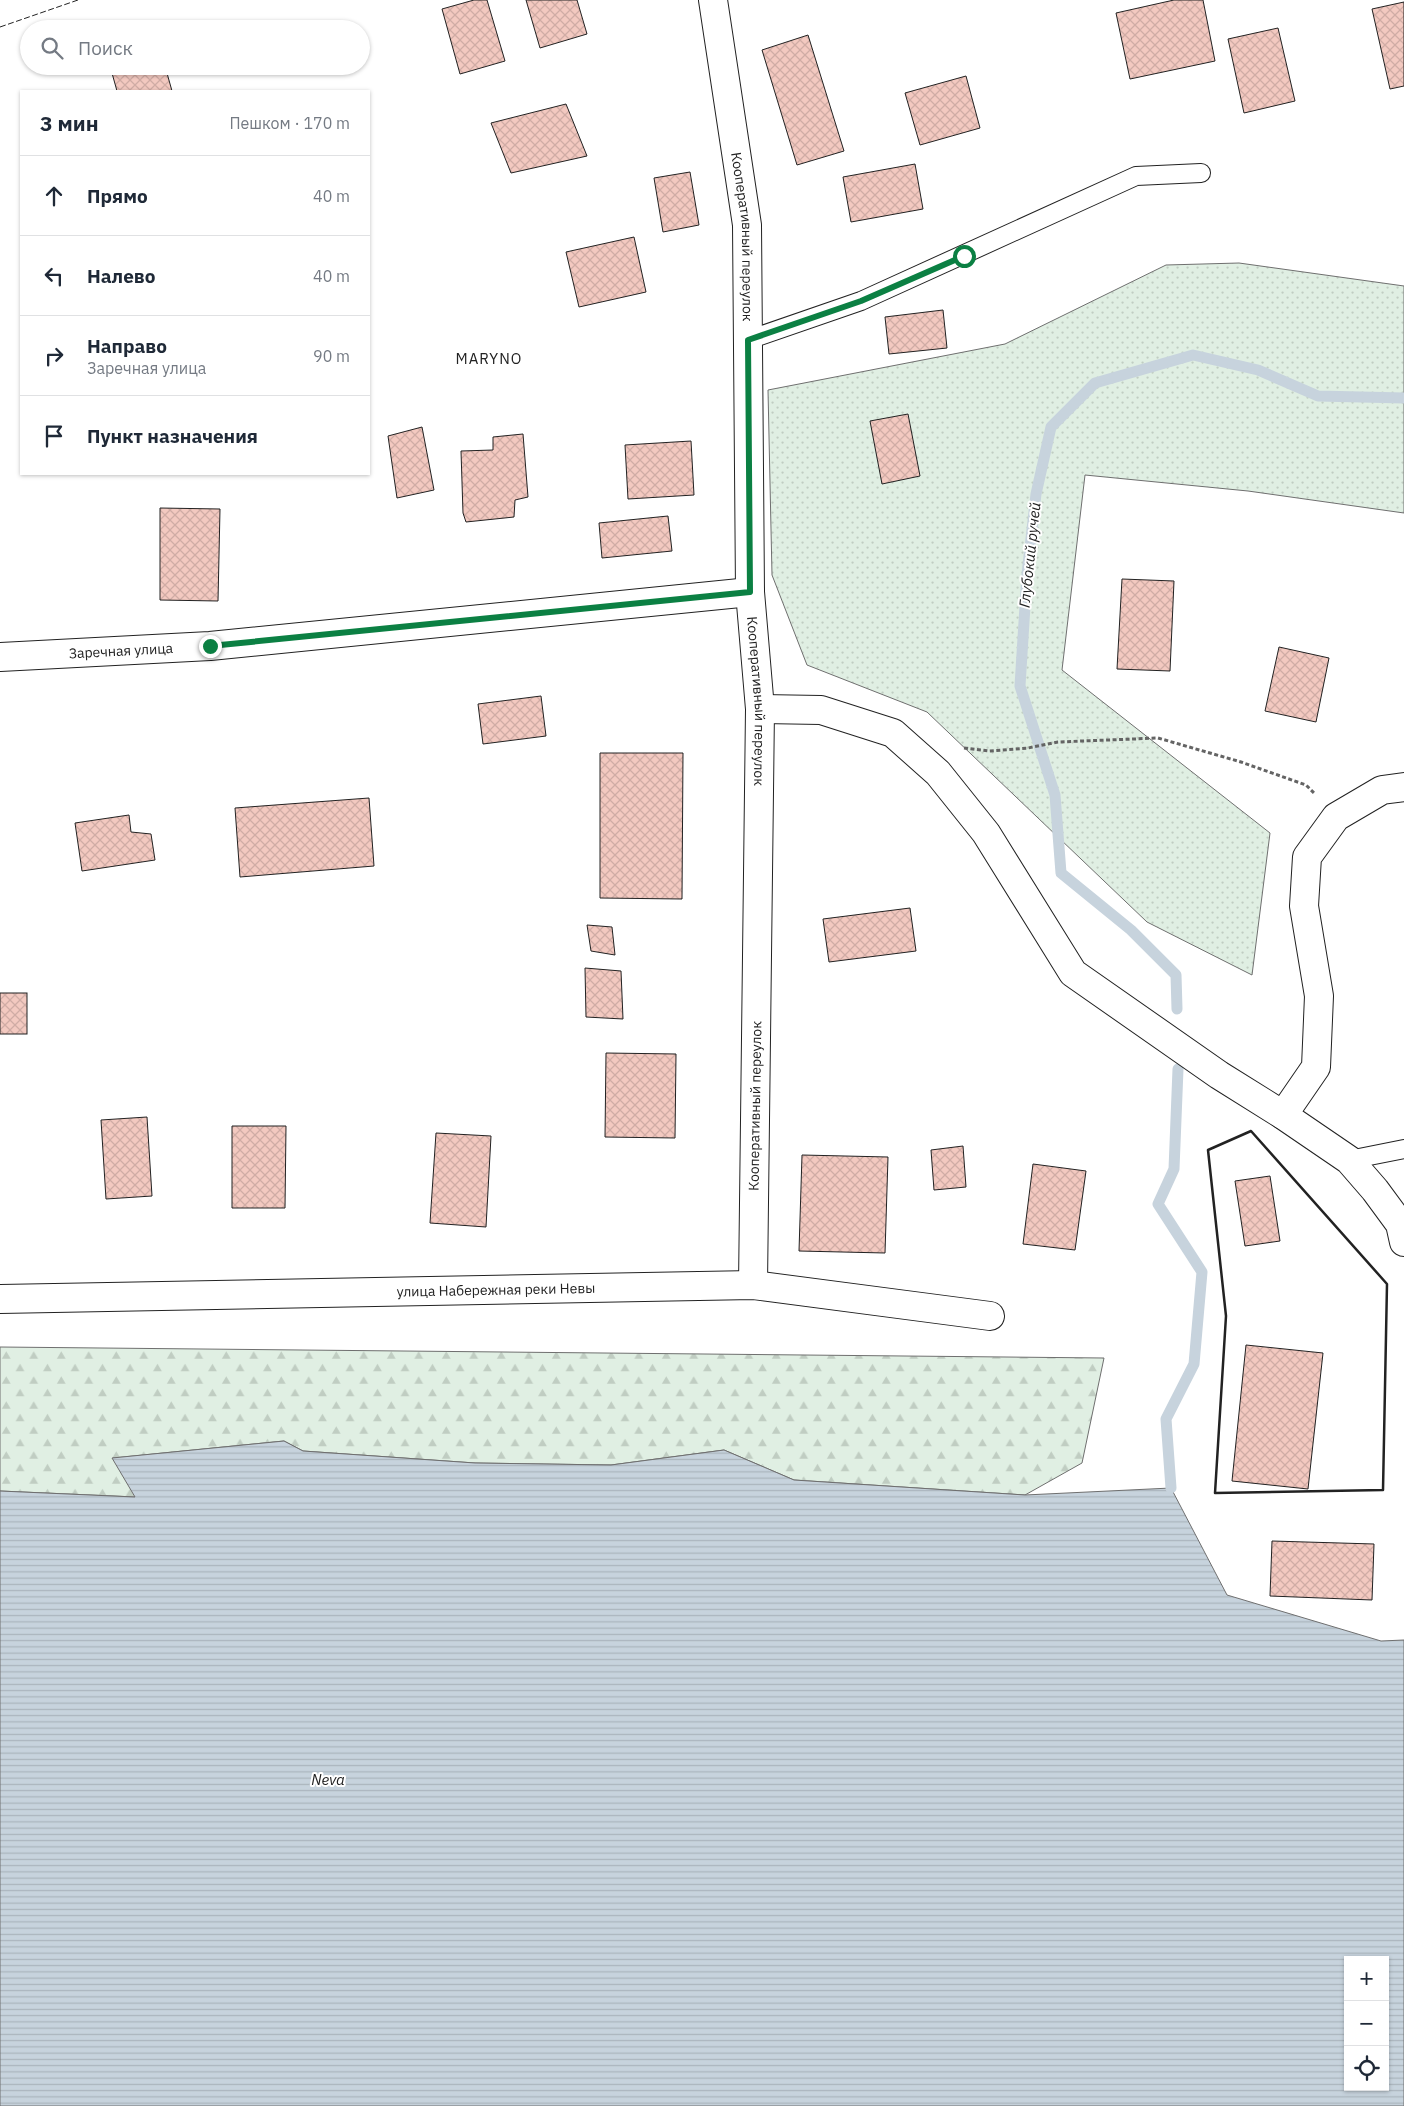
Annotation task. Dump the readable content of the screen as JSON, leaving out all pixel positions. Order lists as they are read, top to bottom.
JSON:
{
  "streets": {
    "street": ["Кооперативный переулок", "Заречная улица", "улица Набережная реки Невы"]
  },
  "crossings": [
    ["Кооперативный переулок", "Заречная улица"],
    ["Кооперативный переулок", "улица Набережная реки Невы"]
  ],
  "districts": ["MARYNO"],
  "water": ["Глубокий ручей", "Neva"],
  "page": {
    "search": "Поиск",
    "heading": ["3 мин", "Пешком · 170 m"],
    "list": [
      ["Прямо", "40 m"],
      ["Налево", "40 m"],
      ["Направо", "Заречная улица", "90 m"],
      "Пункт назначения"
    ],
    "map_buttons": ["+", "−"]
  }
}
